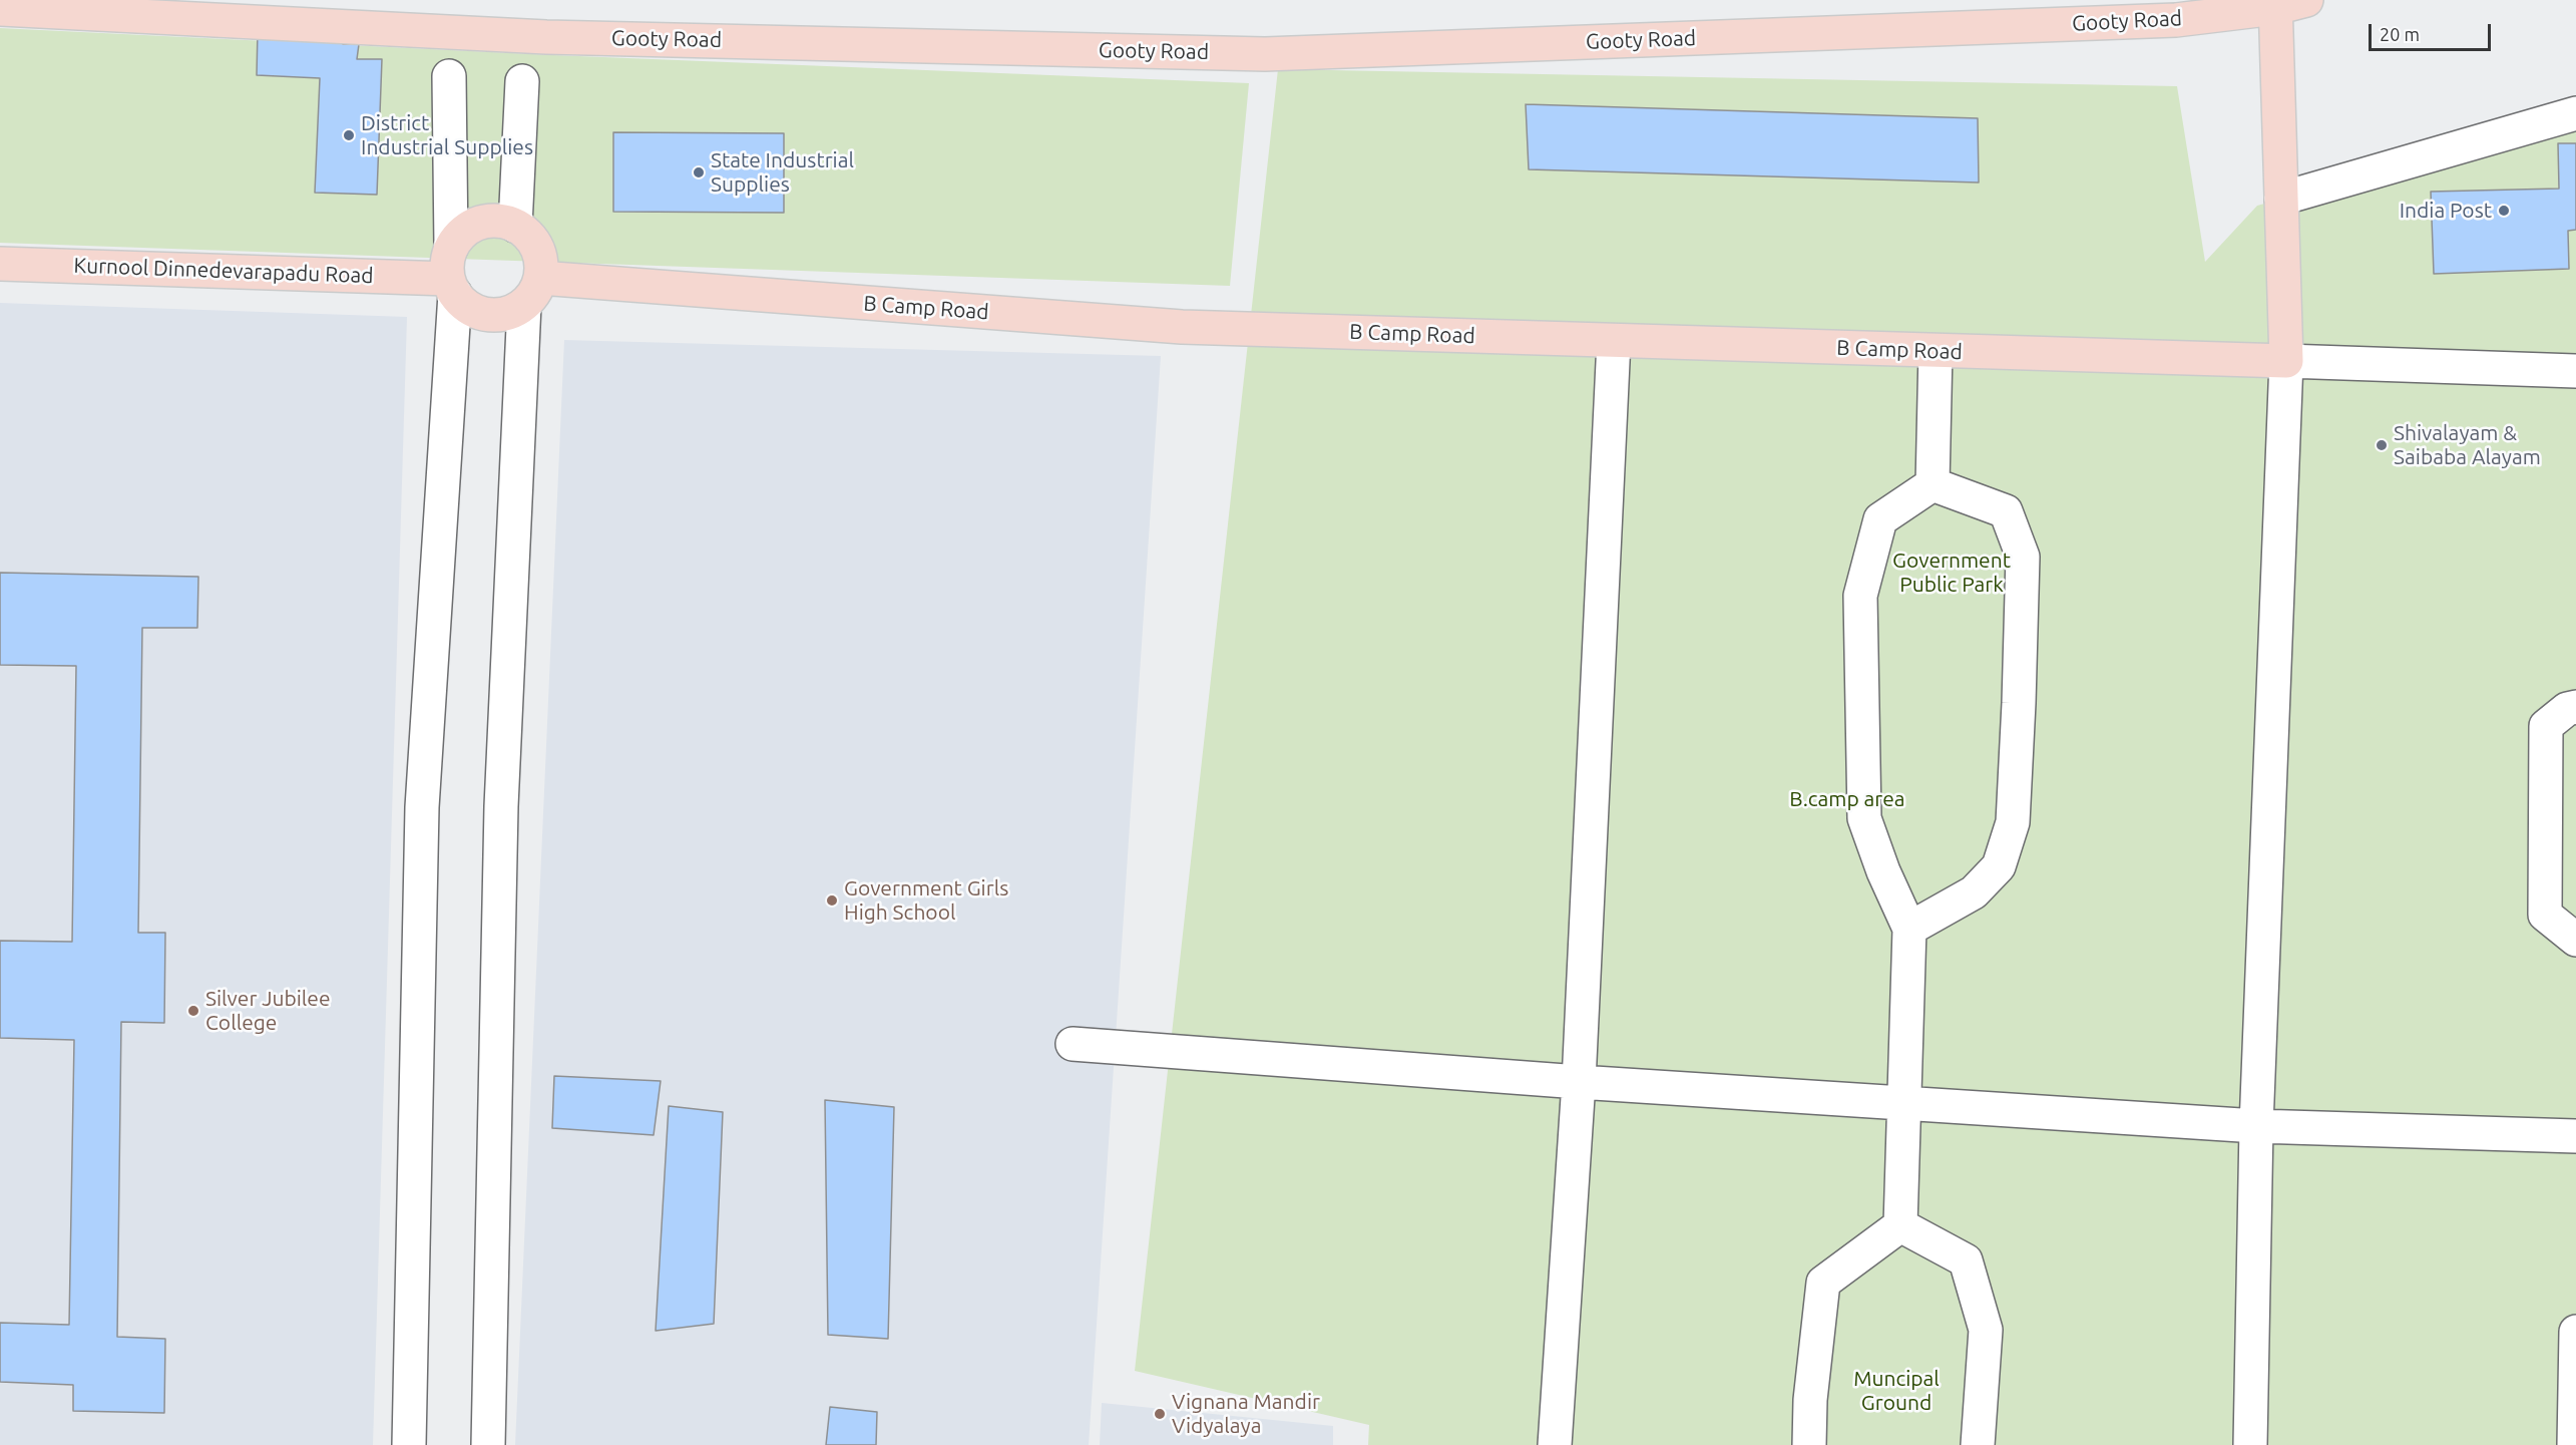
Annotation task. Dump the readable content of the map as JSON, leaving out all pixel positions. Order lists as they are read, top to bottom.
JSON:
{
  "streets": {
    "main road": ["Gooty Road", "Kurnool Dinnedevarapadu Road", "B Camp Road"]
  },
  "crossings": [
    ["Kurnool Dinnedevarapadu Road", "B Camp Road"]
  ],
  "parks": ["Government Public Park", "B.camp area", "Muncipal Ground"],
  "places": [
    "District Industrial Supplies",
    "State Industrial Supplies",
    "India Post",
    "Shivalayam & Saibaba Alayam",
    "Government Girls High School",
    "Silver Jubilee College",
    "Vignana Mandir Vidyalaya"
  ],
  "scale_bar": "20 m"
}
